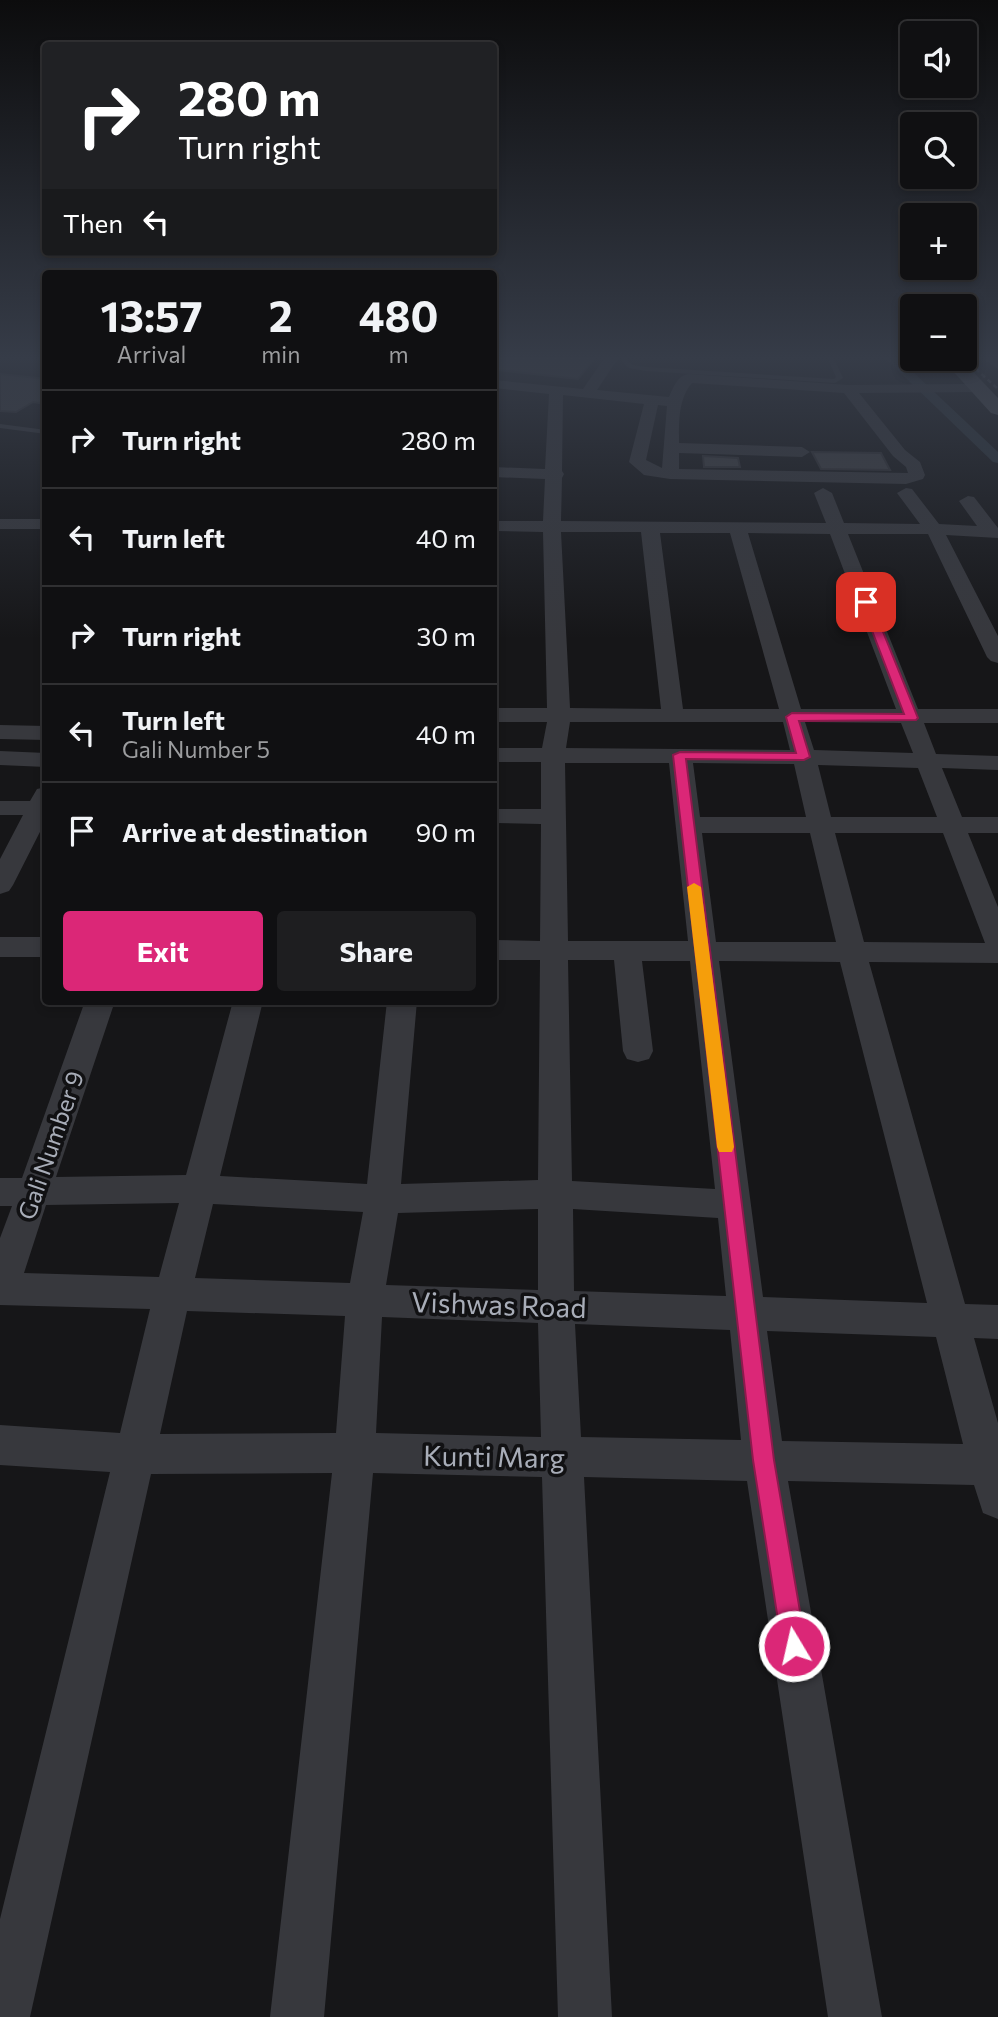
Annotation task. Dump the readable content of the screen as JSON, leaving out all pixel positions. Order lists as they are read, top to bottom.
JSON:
{
  "streets": {
    "street": ["Gali Number 9", "Vishwas Road", "Kunti Marg"]
  },
  "crossings": [
    ["Gali Number 9", "Vishwas Road"]
  ],
  "page": {
    "map_buttons": ["+", "−"],
    "turn": ["280 m", "Turn right"],
    "then": "Then",
    "eta": [
      "13:57",
      "Arrival",
      "2",
      "min",
      "480",
      "m"
    ],
    "list": [
      {
        "name": "Turn right",
        "value": "280 m"
      },
      {
        "name": "Turn left",
        "value": "40 m"
      },
      {
        "name": "Turn right",
        "value": "30 m"
      },
      {
        "name": "Turn left",
        "note": "Gali Number 5",
        "value": "40 m"
      },
      {
        "name": "Arrive at destination",
        "value": "90 m"
      }
    ],
    "buttons": ["Exit", "Share"]
  }
}
